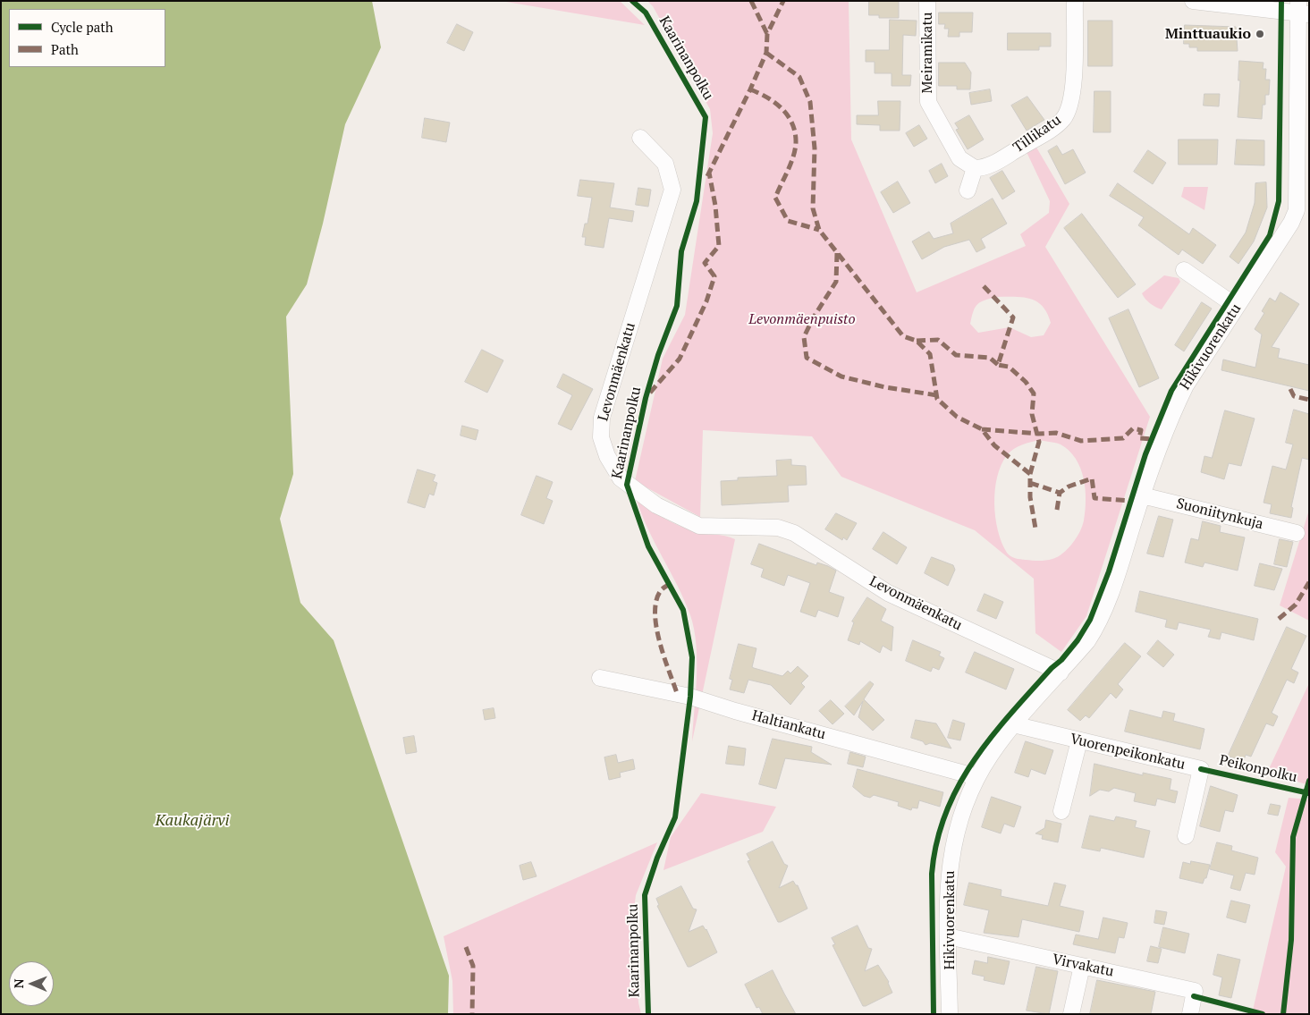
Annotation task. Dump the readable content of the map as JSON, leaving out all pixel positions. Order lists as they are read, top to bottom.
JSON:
{
  "streets": {
    "street": [
      "Meiramikatu",
      "Tillikatu",
      "Hikivuorenkatu",
      "Levonmäenkatu",
      "Suoniitynkuja",
      "Haltiankatu",
      "Vuorenpeikonkatu",
      "Virvakatu"
    ],
    "cycle path": ["Kaarinanpolku", "Peikonpolku"]
  },
  "crossings": [
    ["Meiramikatu", "Tillikatu"],
    ["Hikivuorenkatu", "Levonmäenkatu"],
    ["Hikivuorenkatu", "Suoniitynkuja"],
    ["Hikivuorenkatu", "Haltiankatu"],
    ["Hikivuorenkatu", "Vuorenpeikonkatu"],
    ["Hikivuorenkatu", "Virvakatu"]
  ],
  "water": ["Kaukajärvi"],
  "parks": ["Levonmäenpuisto"],
  "places": ["Minttuaukio"],
  "legend": ["Cycle path", "Path"],
  "north": "left"
}
